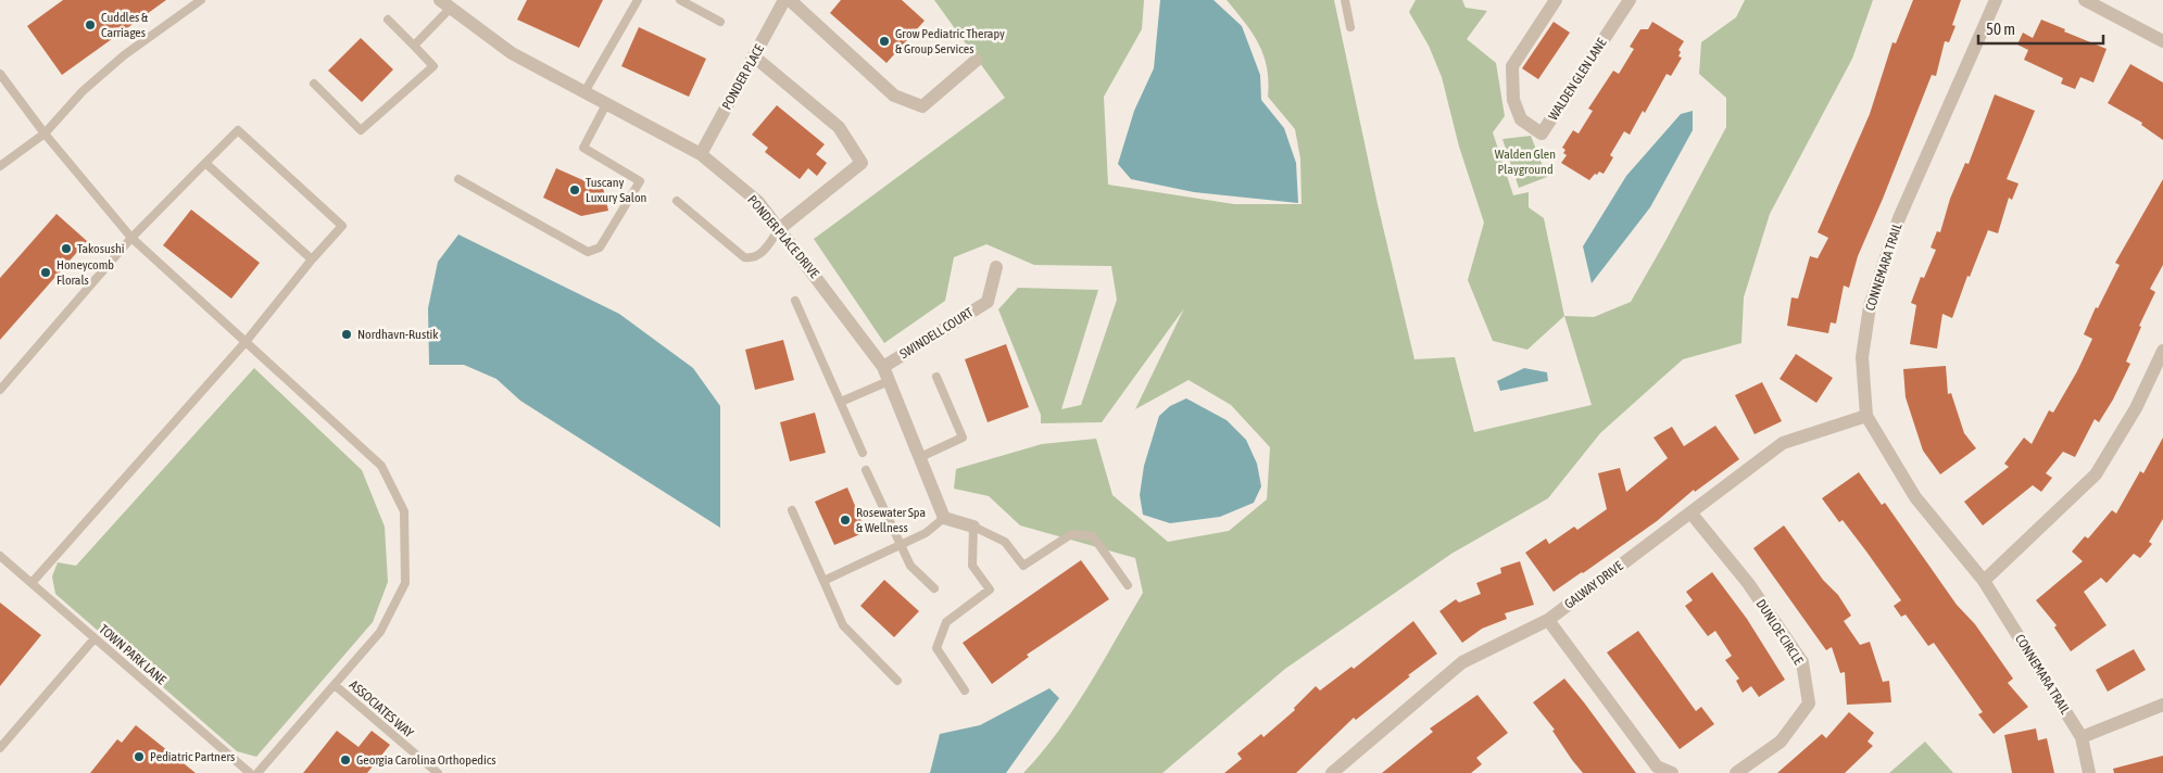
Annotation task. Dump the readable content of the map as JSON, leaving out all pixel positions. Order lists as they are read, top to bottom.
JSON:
{
  "streets": {
    "street": [
      "PONDER PLACE",
      "WALDEN GLEN LANE",
      "PONDER PLACE DRIVE",
      "CONNEMARA TRAIL",
      "SWINDELL COURT",
      "GALWAY DRIVE",
      "DUNLOE CIRCLE"
    ],
    "lane": ["TOWN PARK LANE", "ASSOCIATES WAY"]
  },
  "crossings": [
    ["PONDER PLACE", "PONDER PLACE DRIVE"],
    ["PONDER PLACE DRIVE", "SWINDELL COURT"],
    ["CONNEMARA TRAIL", "GALWAY DRIVE"],
    ["GALWAY DRIVE", "DUNLOE CIRCLE"]
  ],
  "parks": ["Walden Glen Playground"],
  "places": [
    "Cuddles & Carriages",
    "Grow Pediatric Therapy & Group Services",
    "Tuscany Luxury Salon",
    "Takosushi",
    "Honeycomb Florals",
    "Nordhavn-Rustik",
    "Rosewater Spa & Wellness",
    "Pediatric Partners",
    "Georgia Carolina Orthopedics"
  ],
  "scale_bar": "50 m"
}
